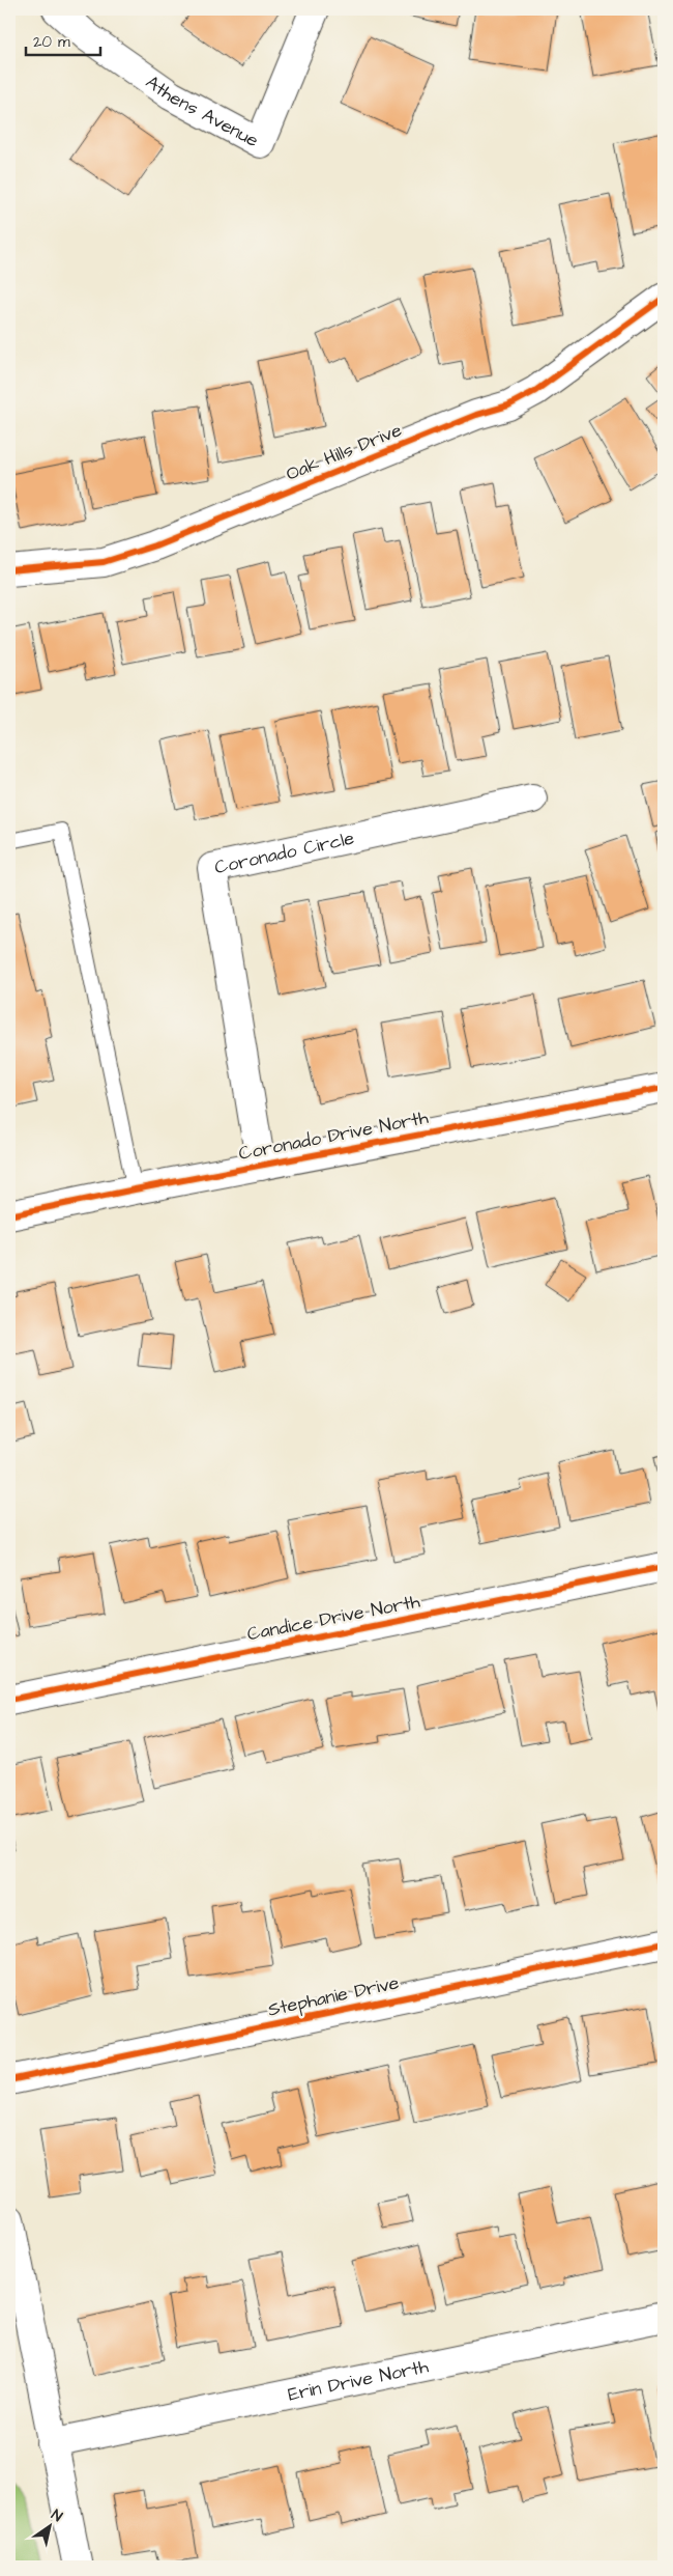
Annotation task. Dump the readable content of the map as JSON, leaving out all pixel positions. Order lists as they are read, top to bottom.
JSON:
{
  "streets": {
    "street": [
      "Athens Avenue",
      "Oak Hills Drive",
      "Coronado Circle",
      "Coronado Drive North",
      "Candice Drive North",
      "Stephanie Drive",
      "Erin Drive North"
    ]
  },
  "crossings": [
    ["Coronado Circle", "Coronado Drive North"]
  ],
  "scale_bar": "20 m",
  "north": "top right"
}
